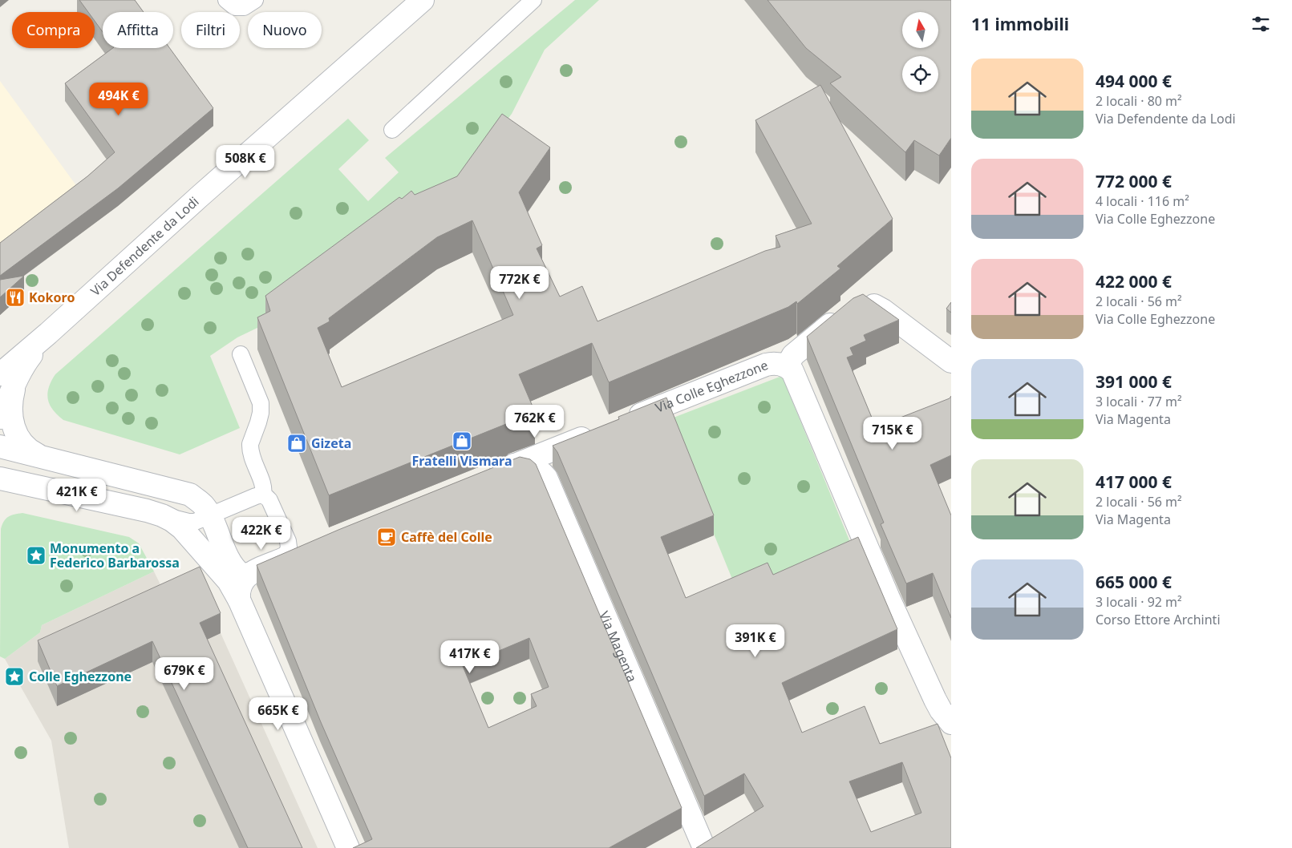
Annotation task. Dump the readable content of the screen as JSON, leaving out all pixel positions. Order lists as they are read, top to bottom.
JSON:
{
  "streets": {
    "street": ["Via Defendente da Lodi", "Via Colle Eghezzone", "Via Magenta"]
  },
  "places": {
    "restaurant": ["Kokoro"],
    "shop": ["Fratelli Vismara", "Gizeta"],
    "cafe": ["Caffè del Colle"],
    "place": ["Monumento a Federico Barbarossa", "Colle Eghezzone"]
  },
  "north": "top",
  "page": {
    "heading": "11 immobili",
    "chip": [
      "Compra",
      "Affitta",
      "Filtri",
      "Nuovo"
    ],
    "list": [
      {
        "name": "494 000 €",
        "note": "2 locali · 80 m² · Via Defendente da Lodi"
      },
      {
        "name": "772 000 €",
        "note": "4 locali · 116 m² · Via Colle Eghezzone"
      },
      {
        "name": "422 000 €",
        "note": "2 locali · 56 m² · Via Colle Eghezzone"
      },
      {
        "name": "391 000 €",
        "note": "3 locali · 77 m² · Via Magenta"
      },
      {
        "name": "417 000 €",
        "note": "2 locali · 56 m² · Via Magenta"
      },
      {
        "name": "665 000 €",
        "note": "3 locali · 92 m² · Corso Ettore Archinti"
      }
    ],
    "price": [
      "494K €",
      "508K €",
      "772K €",
      "762K €",
      "715K €",
      "421K €",
      "422K €",
      "391K €",
      "417K €",
      "679K €",
      "665K €"
    ]
  }
}
